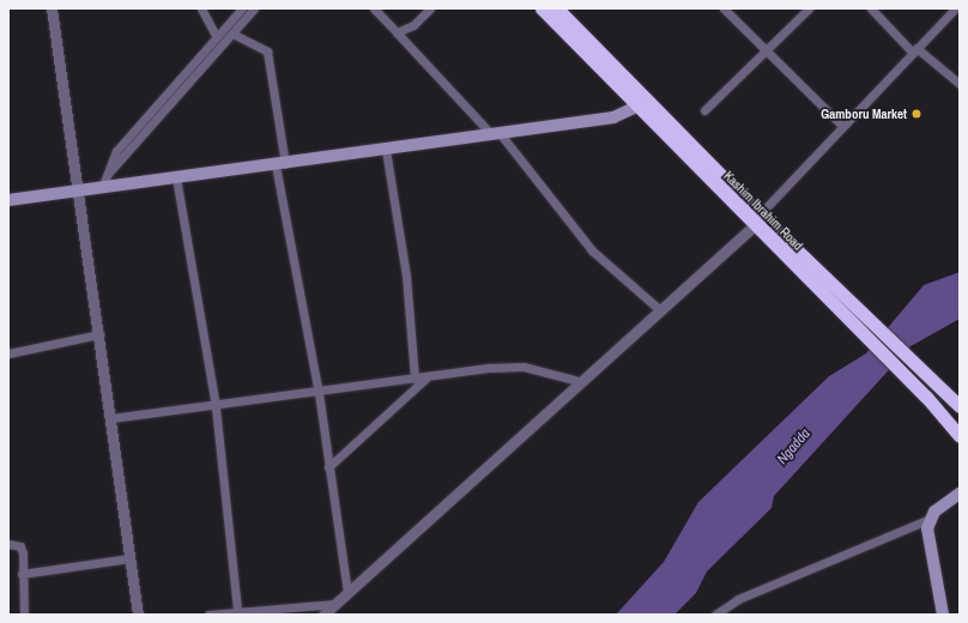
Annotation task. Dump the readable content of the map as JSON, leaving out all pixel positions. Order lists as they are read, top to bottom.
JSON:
{
  "streets": {
    "highway": ["Kashim Ibrahim Road"]
  },
  "water": ["Ngadda"],
  "places": ["Gamboru Market"]
}
